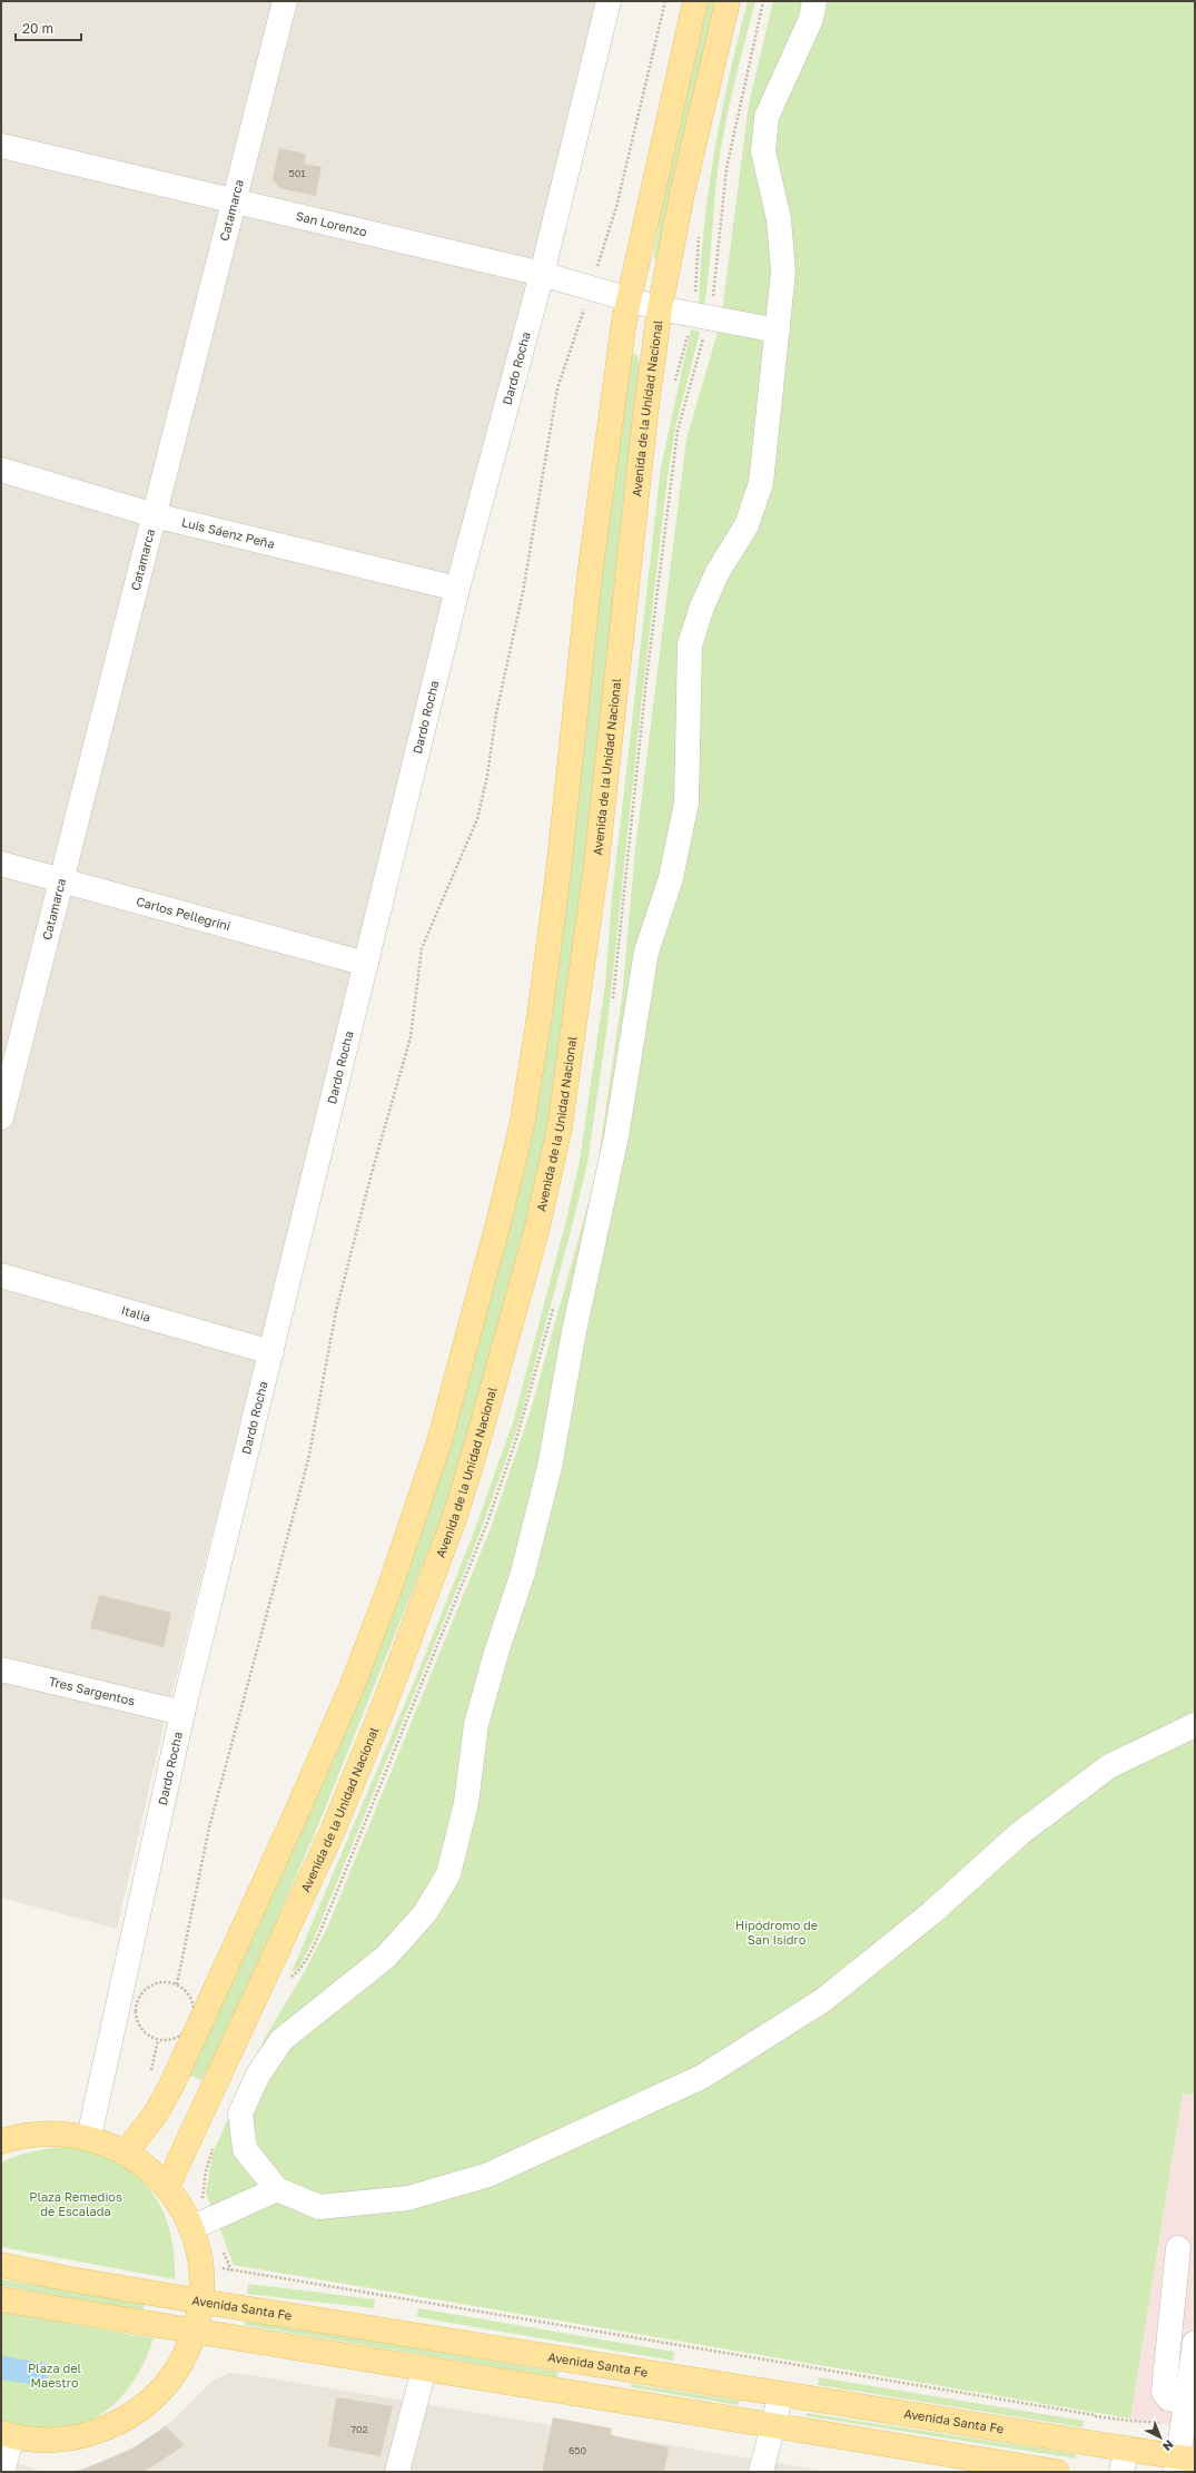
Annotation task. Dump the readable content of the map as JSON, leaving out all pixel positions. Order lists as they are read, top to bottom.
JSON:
{
  "streets": {
    "main road": ["Avenida de la Unidad Nacional", "Avenida Santa Fe"],
    "street": [
      "Catamarca",
      "San Lorenzo",
      "Dardo Rocha",
      "Luis Sáenz Peña",
      "Carlos Pellegrini",
      "Italia",
      "Tres Sargentos"
    ]
  },
  "crossings": [
    ["Catamarca", "San Lorenzo"],
    ["Catamarca", "Luis Sáenz Peña"],
    ["Catamarca", "Carlos Pellegrini"],
    ["San Lorenzo", "Dardo Rocha"],
    ["San Lorenzo", "Avenida de la Unidad Nacional"],
    ["Dardo Rocha", "Luis Sáenz Peña"],
    ["Dardo Rocha", "Carlos Pellegrini"],
    ["Dardo Rocha", "Italia"],
    ["Dardo Rocha", "Tres Sargentos"]
  ],
  "parks": ["Hipódromo de San Isidro", "Plaza Remedios de Escalada", "Plaza del Maestro"],
  "house_numbers": ["501", "702", "650"],
  "scale_bar": "20 m",
  "north": "bottom right"
}
